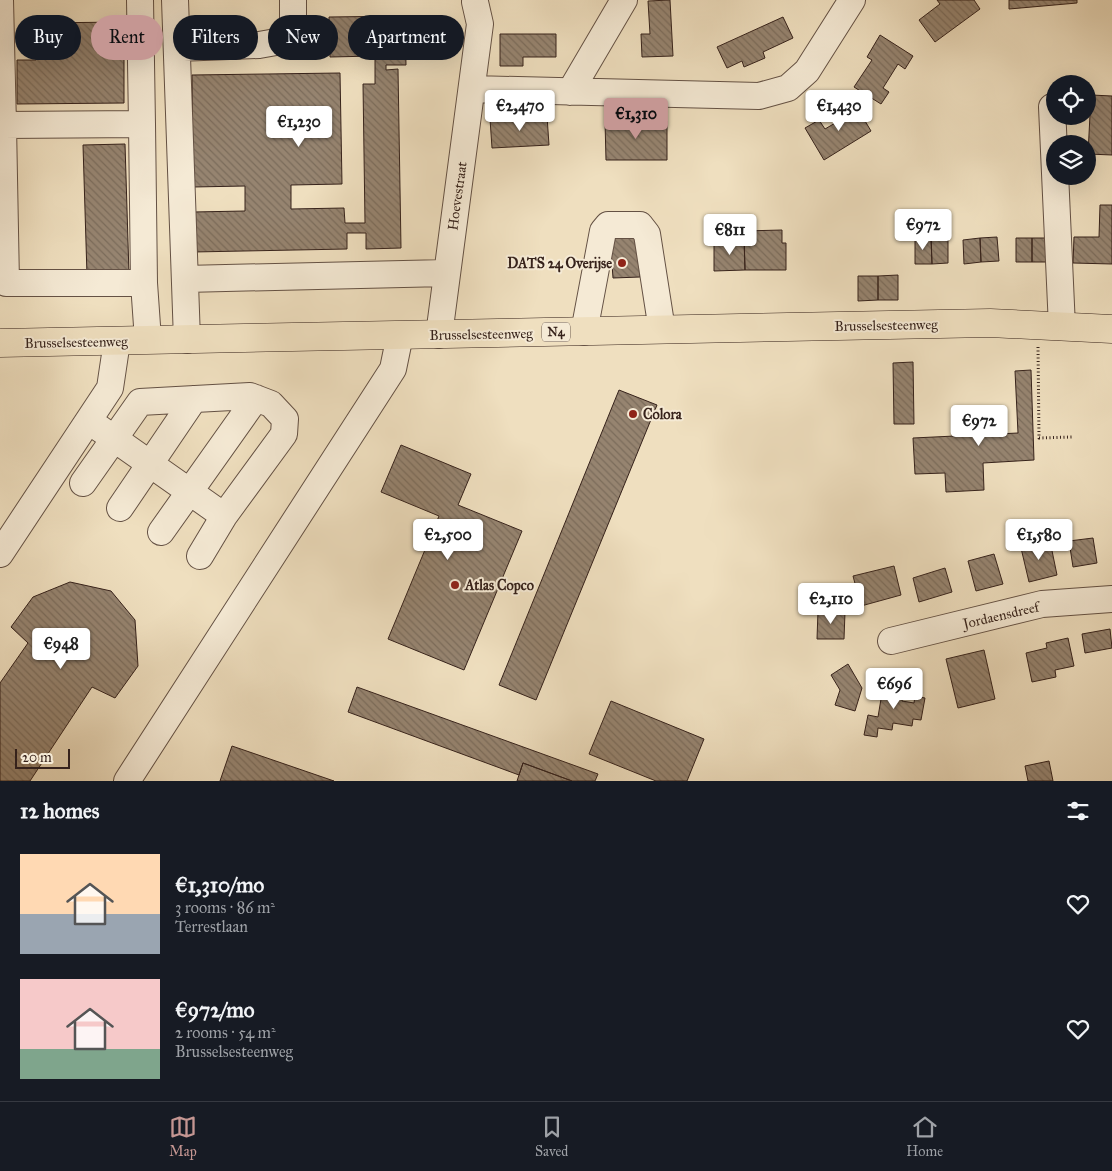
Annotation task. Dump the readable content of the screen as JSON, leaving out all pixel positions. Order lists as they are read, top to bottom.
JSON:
{
  "streets": {
    "main road": ["Brusselsesteenweg", "N4"],
    "street": ["Hoevestraat", "Jordaensdreef"]
  },
  "crossings": [
    ["Hoevestraat", "Brusselsesteenweg"]
  ],
  "places": ["DATS 24 Overijse", "Colora", "Atlas Copco"],
  "scale_bar": "20 m",
  "page": {
    "chip": [
      "Buy",
      "Rent",
      "Filters",
      "New",
      "Apartment"
    ],
    "price": [
      "€2,470",
      "€1,430",
      "€1,310",
      "€1,230",
      "€972",
      "€811",
      "€972",
      "€2,500",
      "€1,580",
      "€2,110",
      "€948",
      "€696"
    ],
    "scale": "20 m",
    "heading": "12 homes",
    "list": [
      {
        "name": "€1,310/mo",
        "note": "3 rooms · 86 m² · Terrestlaan"
      },
      {
        "name": "€972/mo",
        "note": "2 rooms · 54 m² · Brusselsesteenweg"
      }
    ],
    "tabs": ["Map", "Saved", "Home"]
  }
}
